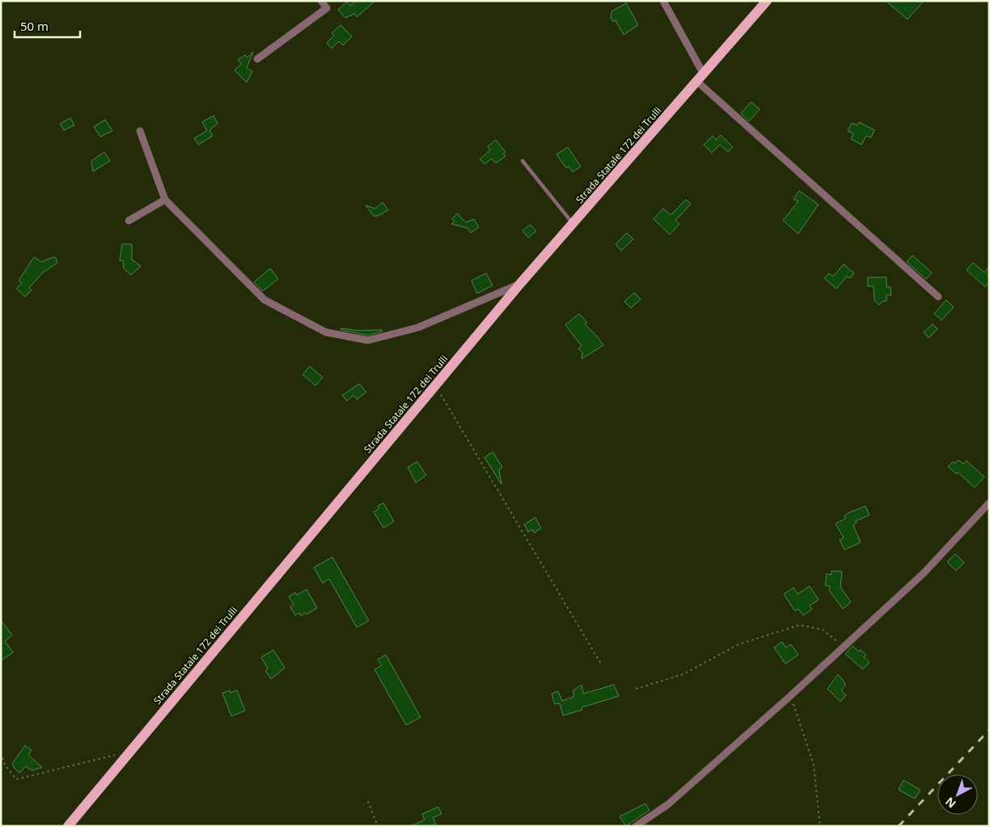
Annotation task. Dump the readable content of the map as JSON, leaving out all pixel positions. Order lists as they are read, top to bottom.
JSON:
{
  "streets": {
    "main road": ["Strada Statale 172 dei Trulli"]
  },
  "scale_bar": "50 m",
  "north": "bottom left"
}
